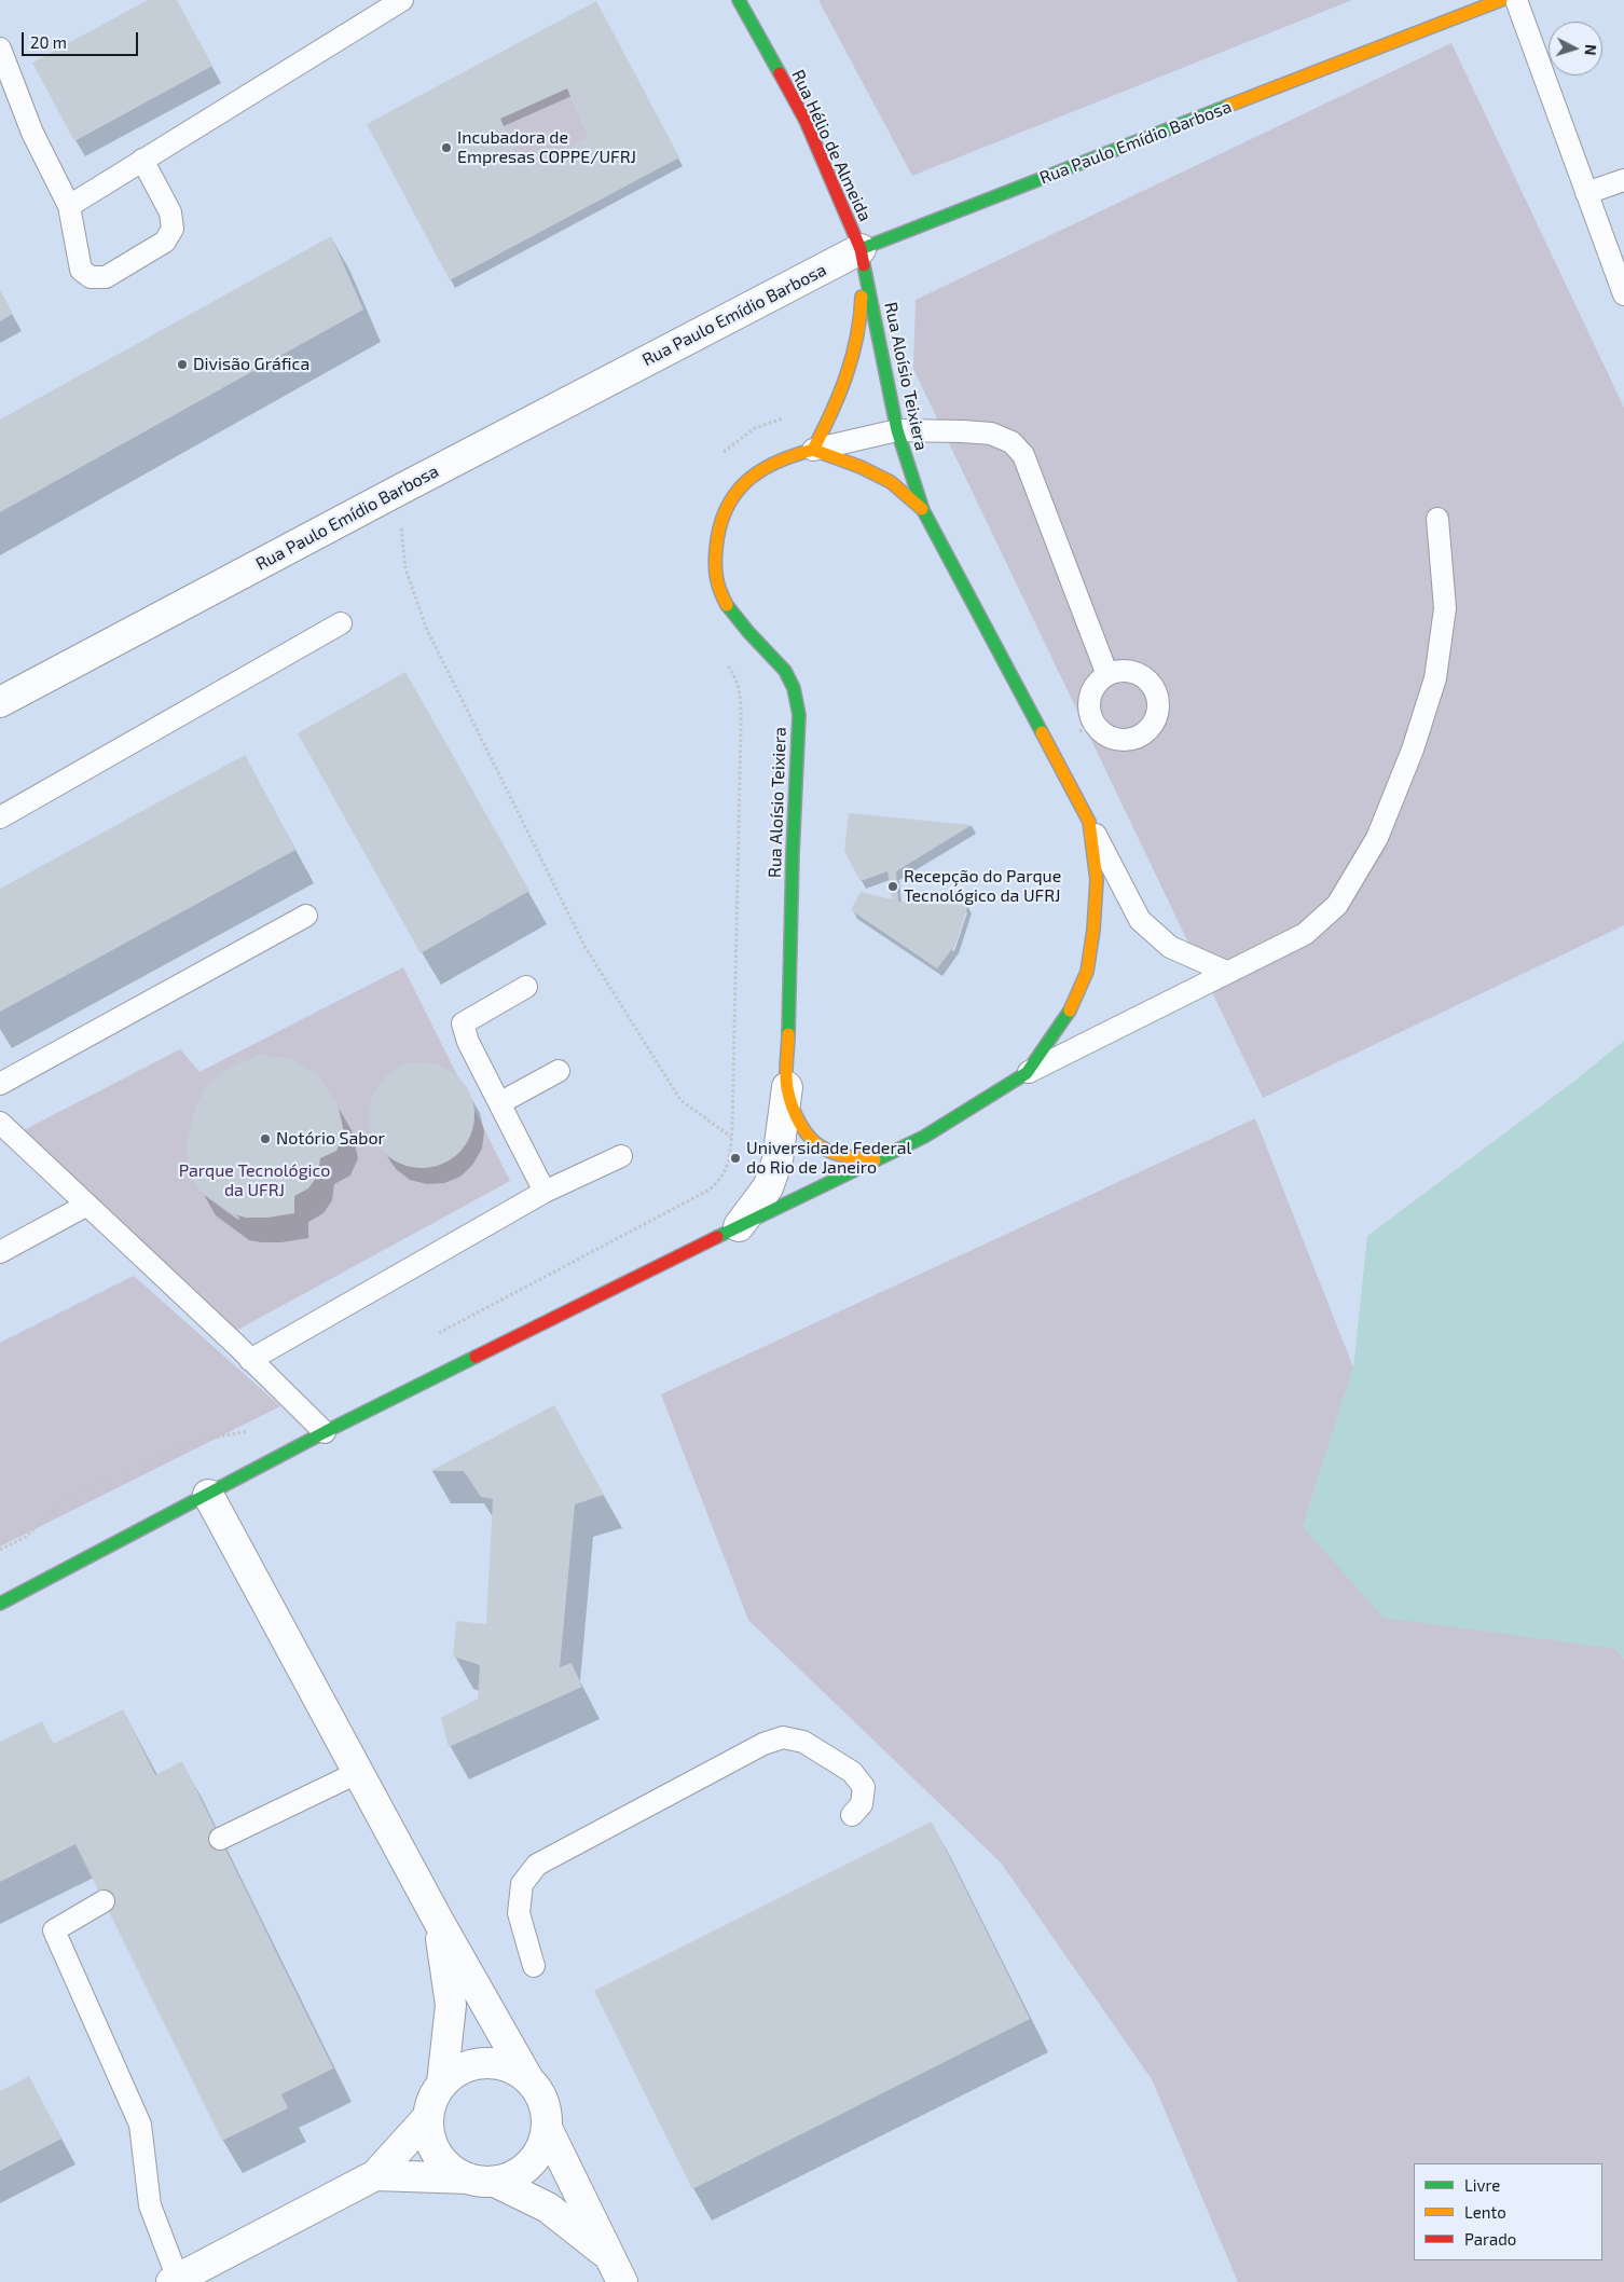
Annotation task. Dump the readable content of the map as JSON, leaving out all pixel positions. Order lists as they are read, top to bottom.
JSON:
{
  "streets": {
    "street": ["Rua Paulo Emídio Barbosa", "Rua Hélio de Almeida", "Rua Aloísio Teixiera"]
  },
  "crossings": [
    ["Rua Paulo Emídio Barbosa", "Rua Hélio de Almeida"],
    ["Rua Paulo Emídio Barbosa", "Rua Aloísio Teixiera"],
    ["Rua Hélio de Almeida", "Rua Aloísio Teixiera"]
  ],
  "parks": ["Parque Tecnológico da UFRJ"],
  "places": [
    "Incubadora de Empresas COPPE/UFRJ",
    "Divisão Gráfica",
    "Recepção do Parque Tecnológico da UFRJ",
    "Notório Sabor",
    "Universidade Federal do Rio de Janeiro"
  ],
  "legend": ["Livre", "Lento", "Parado"],
  "scale_bar": "20 m",
  "north": "right"
}
